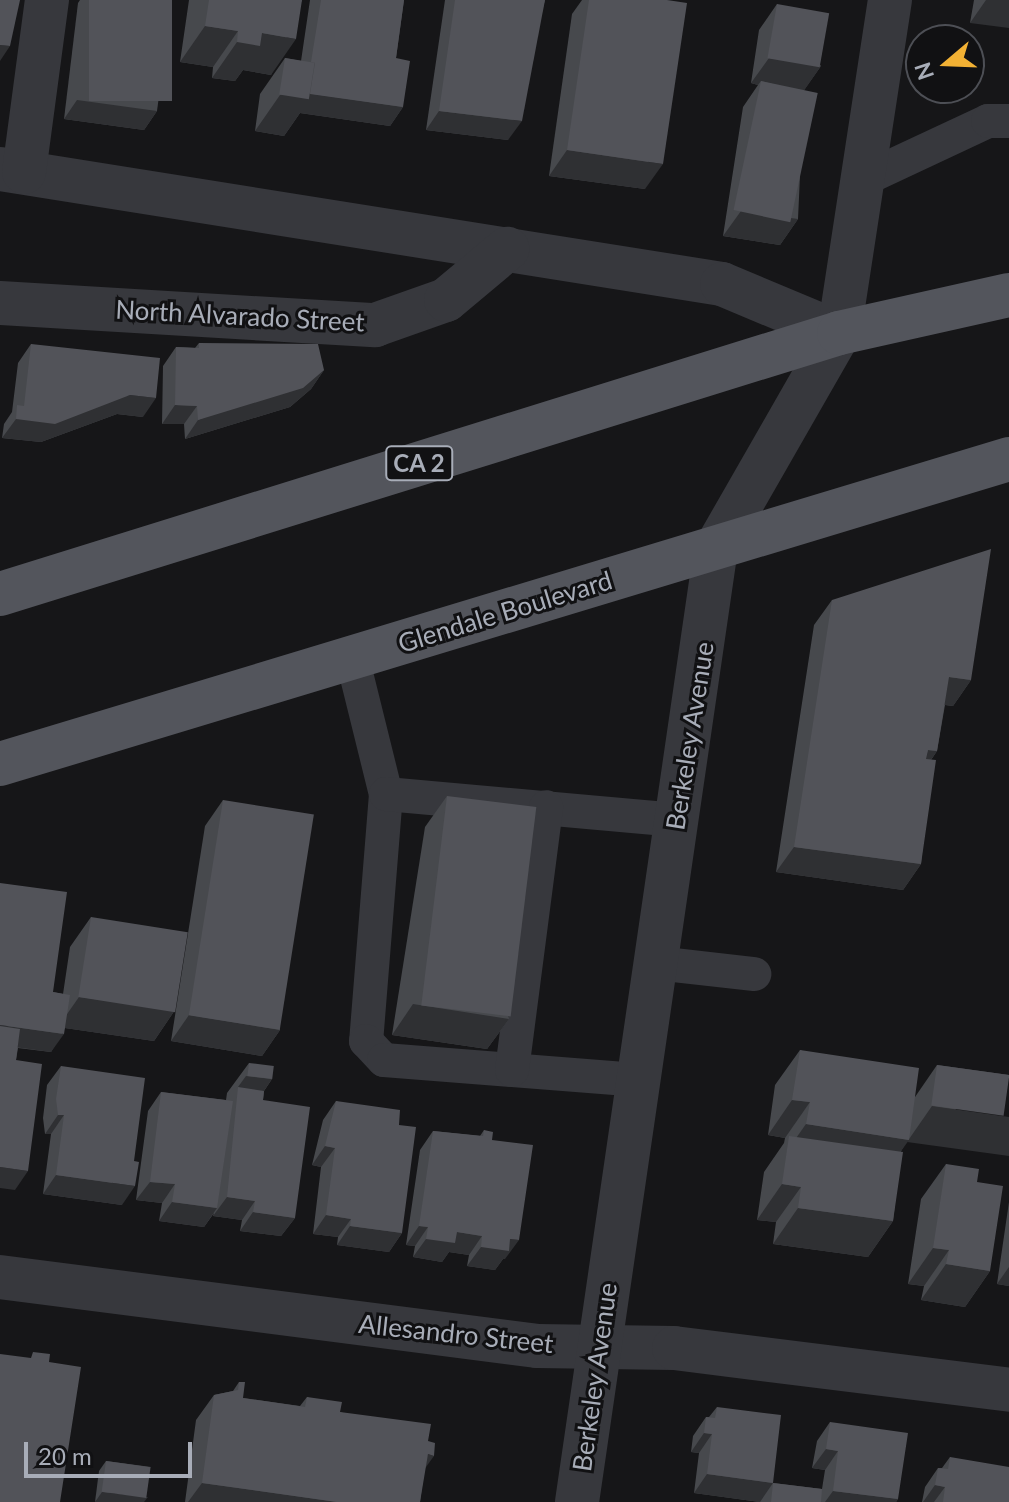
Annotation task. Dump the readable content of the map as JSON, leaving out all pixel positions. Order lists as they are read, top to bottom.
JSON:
{
  "streets": {
    "main road": ["CA 2", "Glendale Boulevard"],
    "street": ["North Alvarado Street", "Berkeley Avenue", "Allesandro Street"]
  },
  "crossings": [
    ["CA 2", "Berkeley Avenue"],
    ["Glendale Boulevard", "Berkeley Avenue"],
    ["Berkeley Avenue", "Allesandro Street"]
  ],
  "scale_bar": "20 m",
  "north": "left"
}
